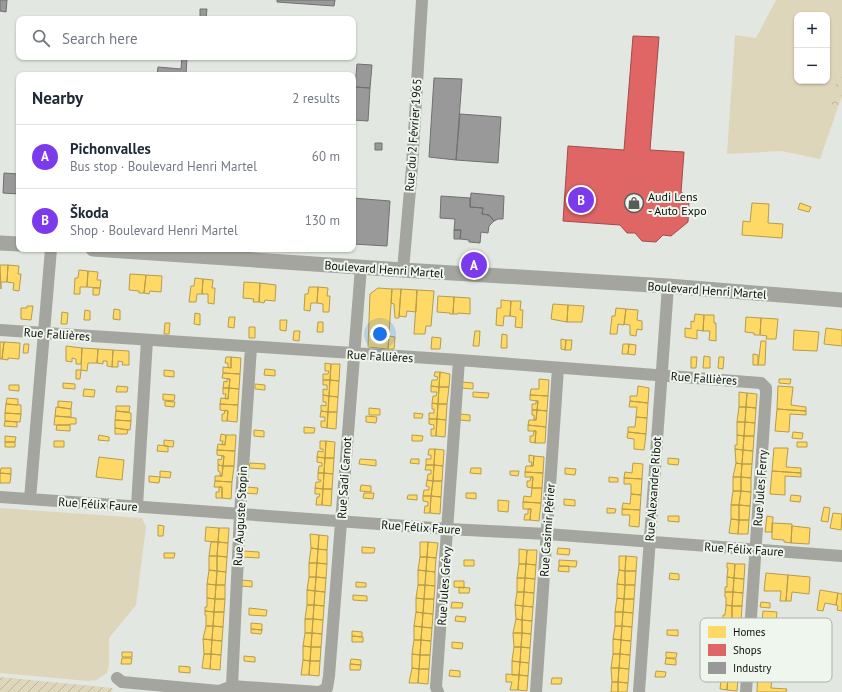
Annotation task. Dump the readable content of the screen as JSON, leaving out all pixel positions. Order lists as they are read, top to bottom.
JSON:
{
  "streets": {
    "street": [
      "Rue du 2 Février 1965",
      "Boulevard Henri Martel",
      "Rue Fallières",
      "Rue Sadi Carnot",
      "Rue Jules Ferry",
      "Rue Alexandre Ribot",
      "Rue Félix Faure",
      "Rue Auguste Stopin",
      "Rue Casimir Périer",
      "Rue Jules Grévy"
    ]
  },
  "crossings": [
    ["Rue du 2 Février 1965", "Boulevard Henri Martel"],
    ["Boulevard Henri Martel", "Rue Sadi Carnot"],
    ["Boulevard Henri Martel", "Rue Alexandre Ribot"],
    ["Rue Fallières", "Rue Sadi Carnot"],
    ["Rue Fallières", "Rue Jules Ferry"],
    ["Rue Fallières", "Rue Alexandre Ribot"],
    ["Rue Fallières", "Rue Auguste Stopin"],
    ["Rue Fallières", "Rue Casimir Périer"],
    ["Rue Fallières", "Rue Jules Grévy"],
    ["Rue Sadi Carnot", "Rue Félix Faure"],
    ["Rue Jules Ferry", "Rue Félix Faure"],
    ["Rue Alexandre Ribot", "Rue Félix Faure"],
    ["Rue Félix Faure", "Rue Auguste Stopin"],
    ["Rue Félix Faure", "Rue Casimir Périer"],
    ["Rue Félix Faure", "Rue Jules Grévy"]
  ],
  "places": {
    "shop": ["Audi Lens - Auto Expo"]
  },
  "legend": ["Homes", "Shops", "Industry"],
  "page": {
    "map_buttons": ["+", "−"],
    "search": "Search here",
    "heading": ["Nearby", "2 results"],
    "list": [
      {
        "mark": "A",
        "name": "Pichonvalles",
        "note": "Bus stop · Boulevard Henri Martel",
        "value": "60 m"
      },
      {
        "mark": "B",
        "name": "Škoda",
        "note": "Shop · Boulevard Henri Martel",
        "value": "130 m"
      }
    ],
    "pins": ["B", "A"]
  }
}
